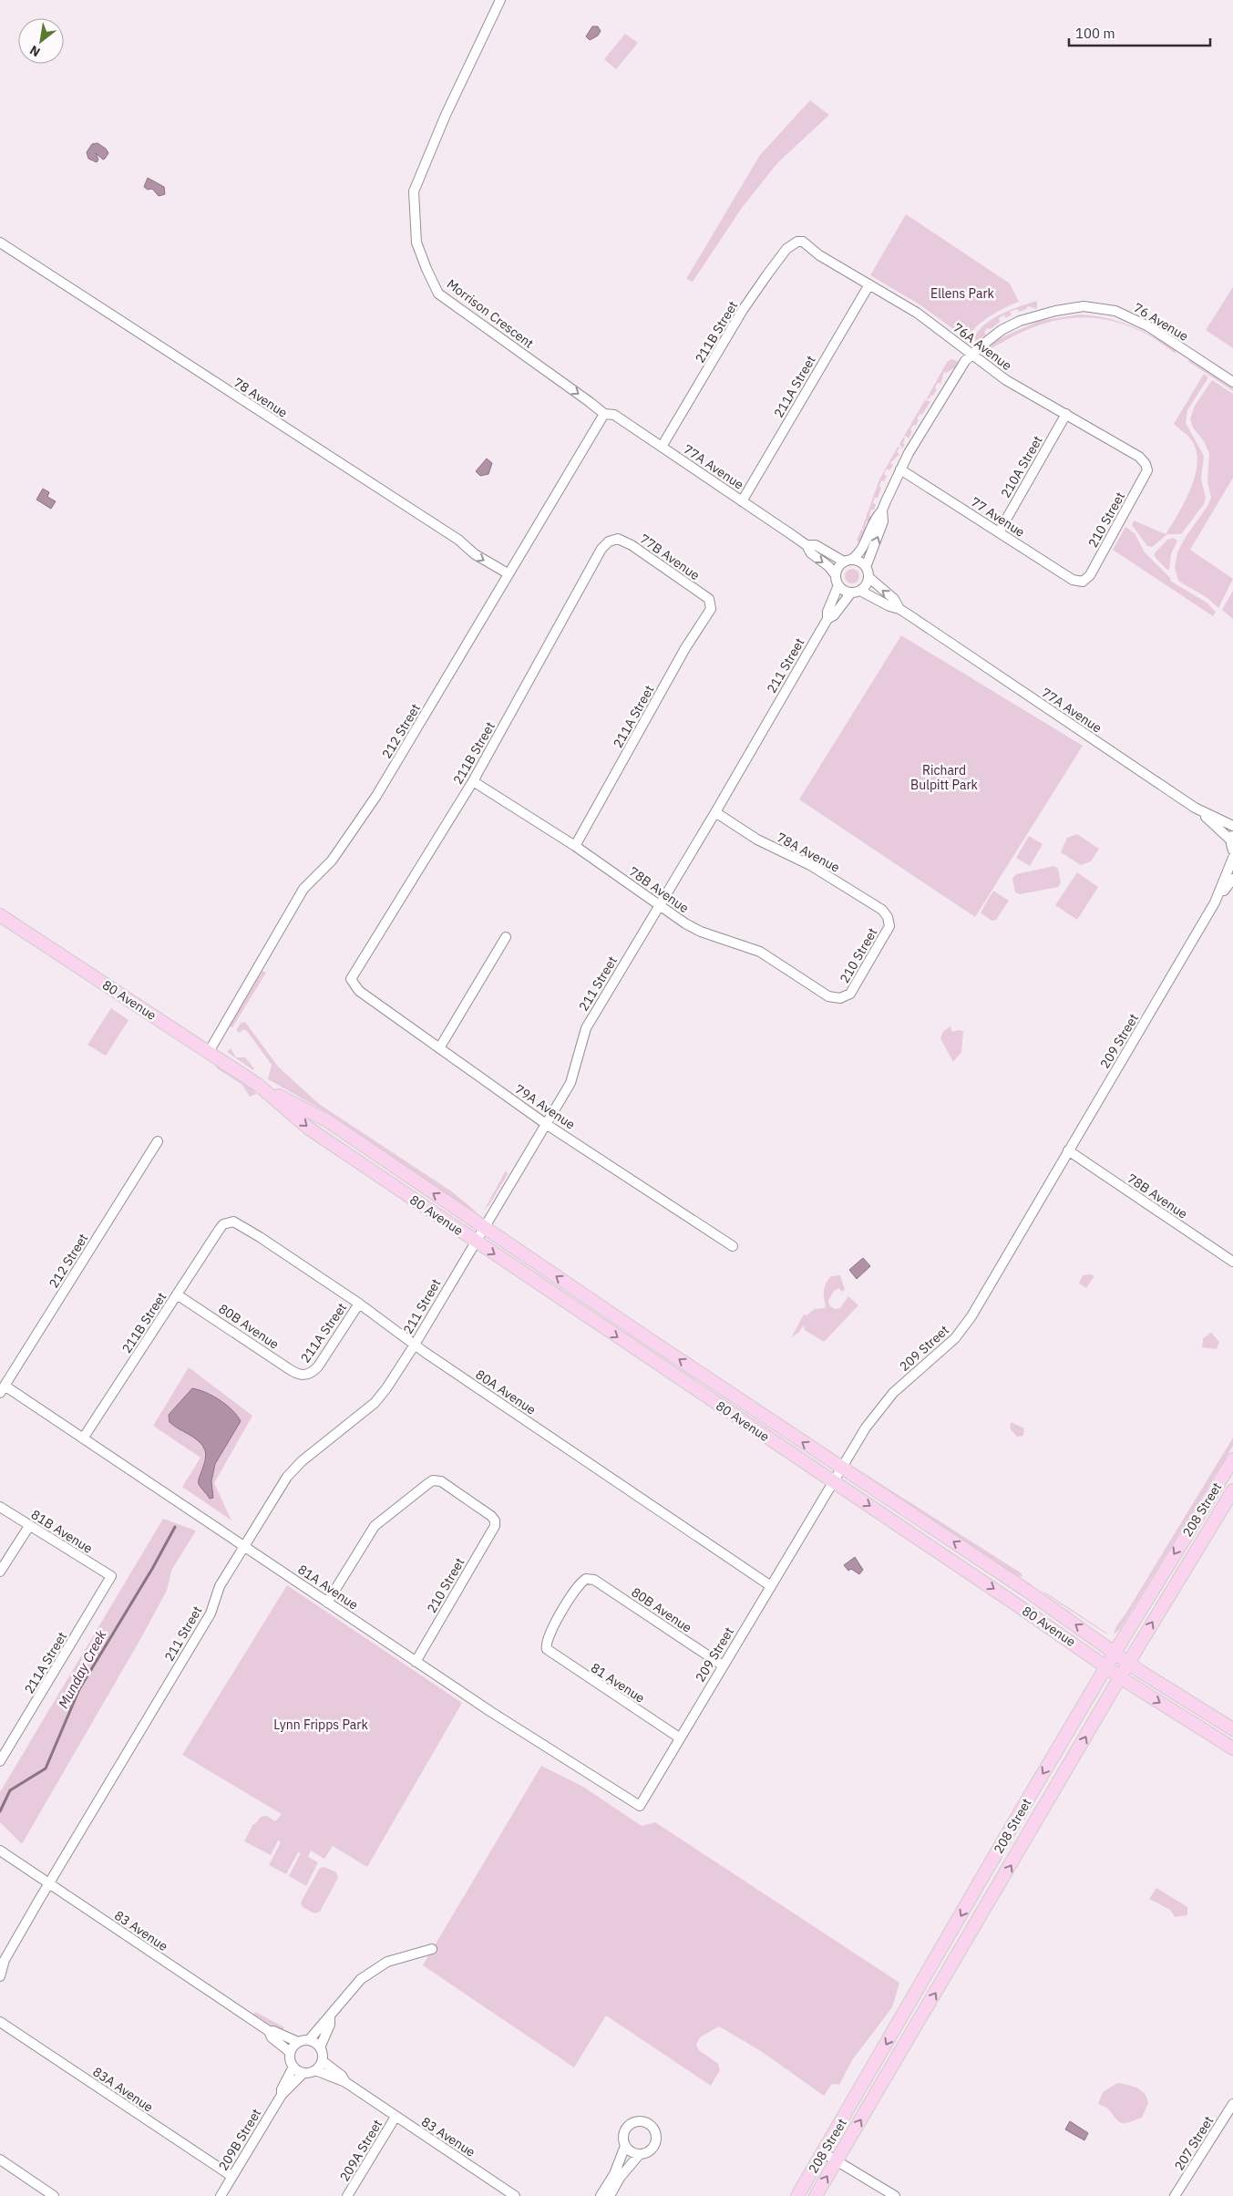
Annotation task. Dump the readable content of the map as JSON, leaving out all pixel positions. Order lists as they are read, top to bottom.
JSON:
{
  "streets": {
    "main road": ["80 Avenue", "208 Street"],
    "street": [
      "Morrison Crescent",
      "76 Avenue",
      "211B Street",
      "76A Avenue",
      "211A Street",
      "78 Avenue",
      "77A Avenue",
      "210A Street",
      "77 Avenue",
      "210 Street",
      "77B Avenue",
      "211 Street",
      "212 Street",
      "78A Avenue",
      "78B Avenue",
      "209 Street",
      "79A Avenue",
      "80B Avenue",
      "80A Avenue",
      "81B Avenue",
      "81A Avenue",
      "81 Avenue",
      "83 Avenue",
      "83A Avenue",
      "209B Street",
      "207 Street",
      "209A Street"
    ]
  },
  "crossings": [
    ["Morrison Crescent", "77A Avenue"],
    ["Morrison Crescent", "212 Street"],
    ["76 Avenue", "76A Avenue"],
    ["211B Street", "76A Avenue"],
    ["211B Street", "77A Avenue"],
    ["211B Street", "77B Avenue"],
    ["211B Street", "78B Avenue"],
    ["211B Street", "79A Avenue"],
    ["211B Street", "80B Avenue"],
    ["211B Street", "80A Avenue"],
    ["211B Street", "81A Avenue"],
    ["76A Avenue", "211A Street"],
    ["76A Avenue", "210A Street"],
    ["76A Avenue", "210 Street"],
    ["211A Street", "77A Avenue"],
    ["211A Street", "77B Avenue"],
    ["211A Street", "78B Avenue"],
    ["211A Street", "80B Avenue"],
    ["211A Street", "80A Avenue"],
    ["211A Street", "81B Avenue"],
    ["78 Avenue", "212 Street"],
    ["77A Avenue", "211 Street"],
    ["77A Avenue", "212 Street"],
    ["210A Street", "77 Avenue"],
    ["77 Avenue", "210 Street"],
    ["210 Street", "78A Avenue"],
    ["210 Street", "78B Avenue"],
    ["210 Street", "81A Avenue"],
    ["211 Street", "78A Avenue"],
    ["211 Street", "78B Avenue"],
    ["211 Street", "80 Avenue"],
    ["211 Street", "79A Avenue"],
    ["211 Street", "80A Avenue"],
    ["211 Street", "81A Avenue"],
    ["211 Street", "83 Avenue"],
    ["212 Street", "80 Avenue"],
    ["212 Street", "81A Avenue"],
    ["78B Avenue", "209 Street"],
    ["80 Avenue", "209 Street"],
    ["80 Avenue", "208 Street"],
    ["209 Street", "80B Avenue"],
    ["209 Street", "80A Avenue"],
    ["209 Street", "81A Avenue"],
    ["209 Street", "81 Avenue"],
    ["80B Avenue", "81 Avenue"],
    ["83 Avenue", "209B Street"],
    ["83 Avenue", "209A Street"],
    ["83A Avenue", "209B Street"]
  ],
  "one_way": ["Morrison Crescent", "78 Avenue"],
  "water": ["Munday Creek"],
  "parks": ["Ellens Park", "Richard Bulpitt Park", "Lynn Fripps Park"],
  "scale_bar": "100 m",
  "north": "bottom left"
}
